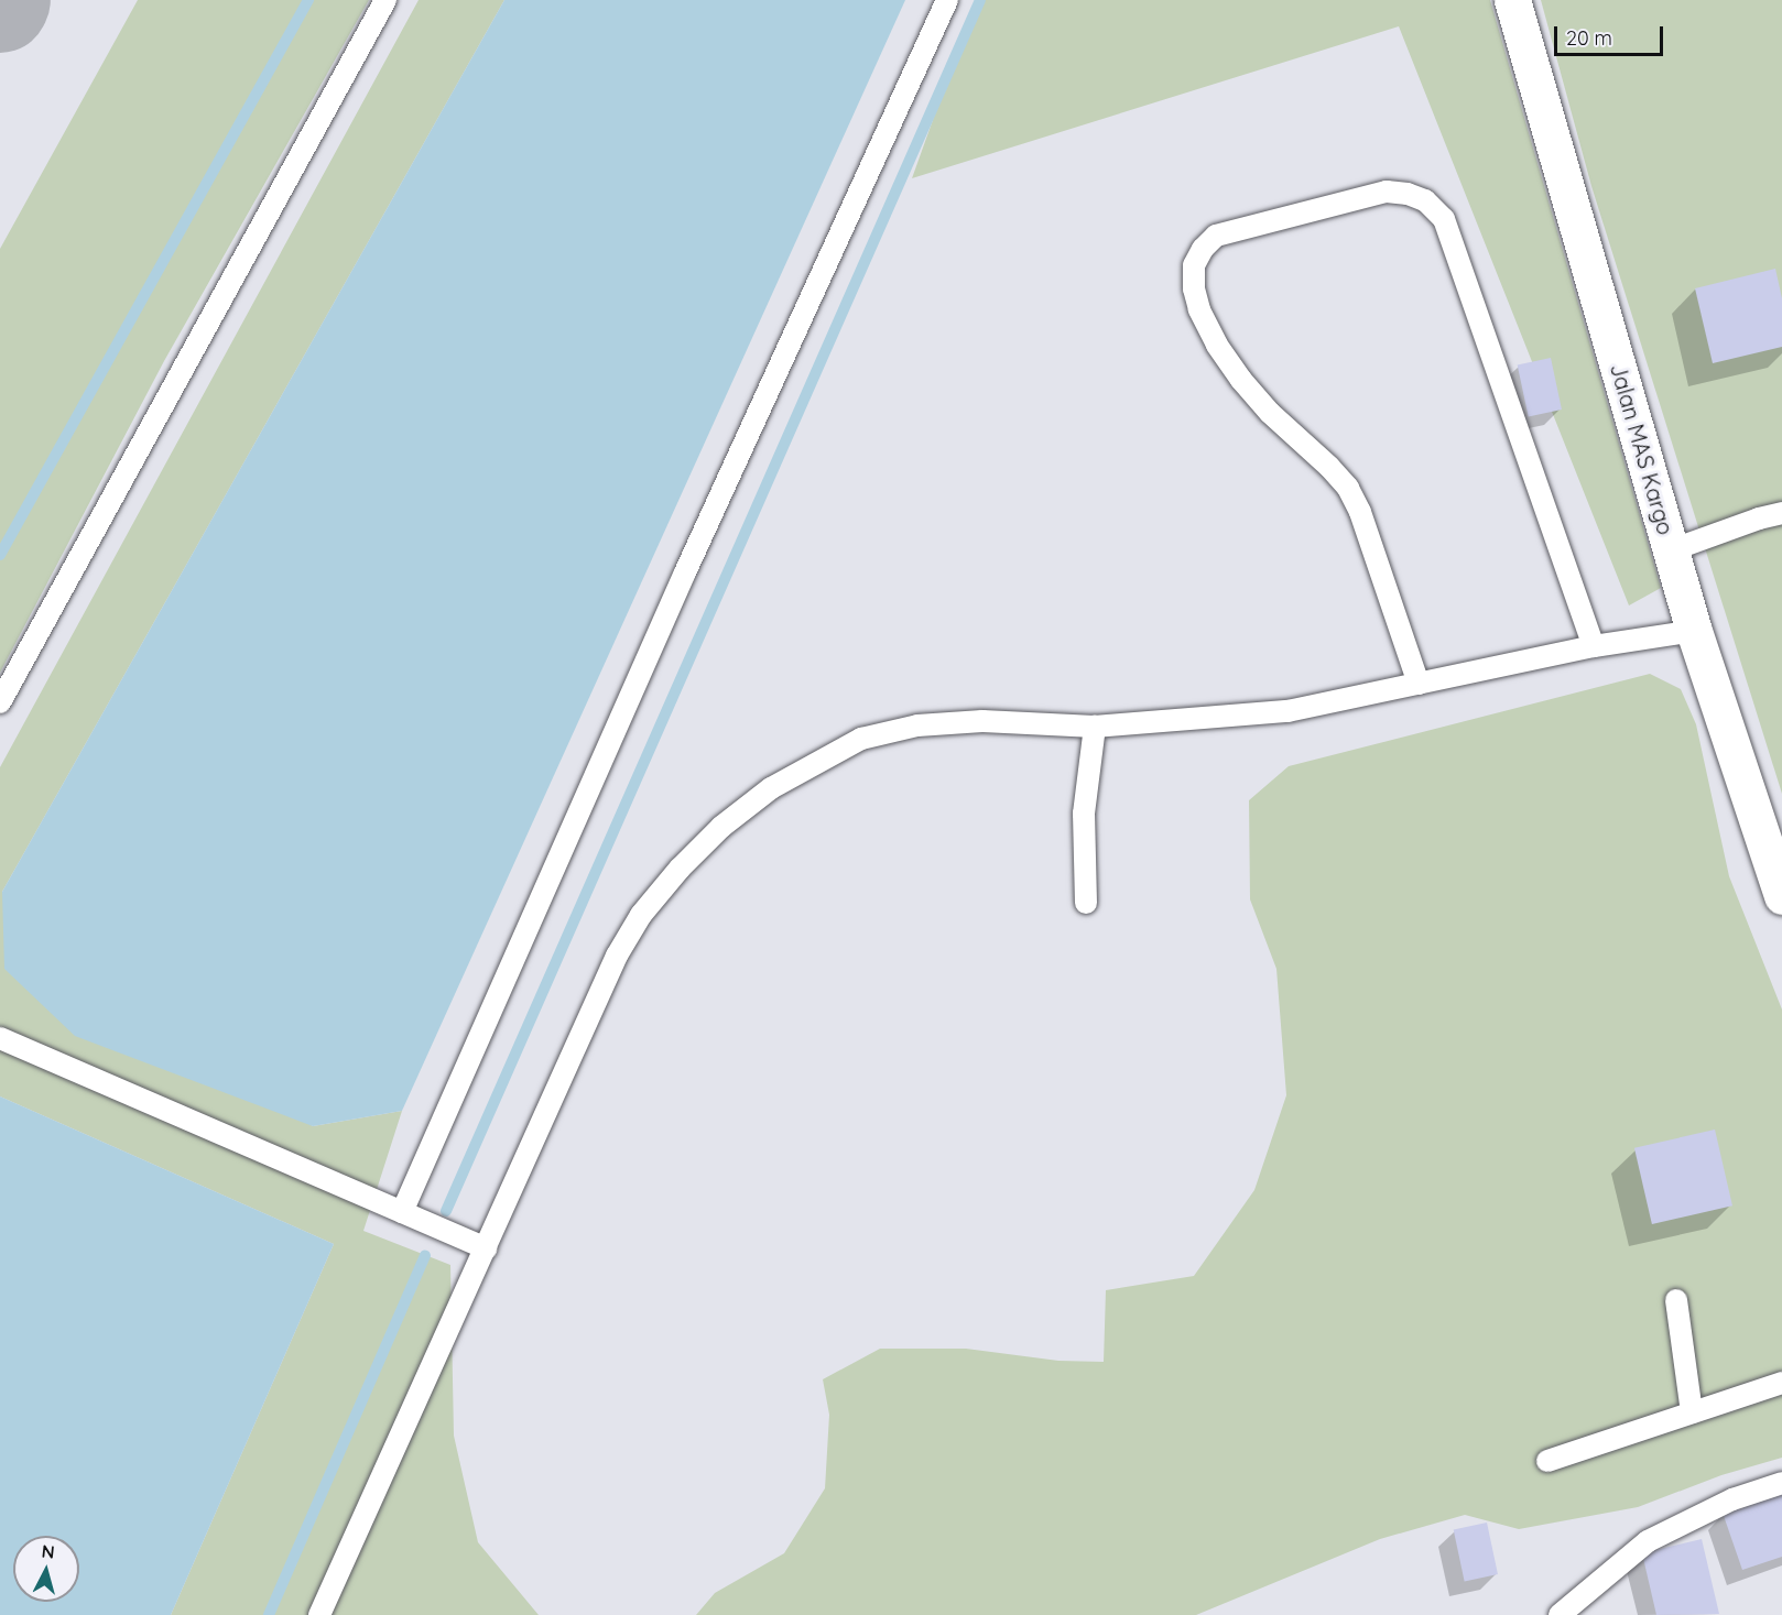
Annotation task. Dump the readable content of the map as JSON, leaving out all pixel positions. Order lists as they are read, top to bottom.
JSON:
{
  "streets": {
    "street": ["Jalan MAS Kargo"]
  },
  "scale_bar": "20 m",
  "north": "top"
}
